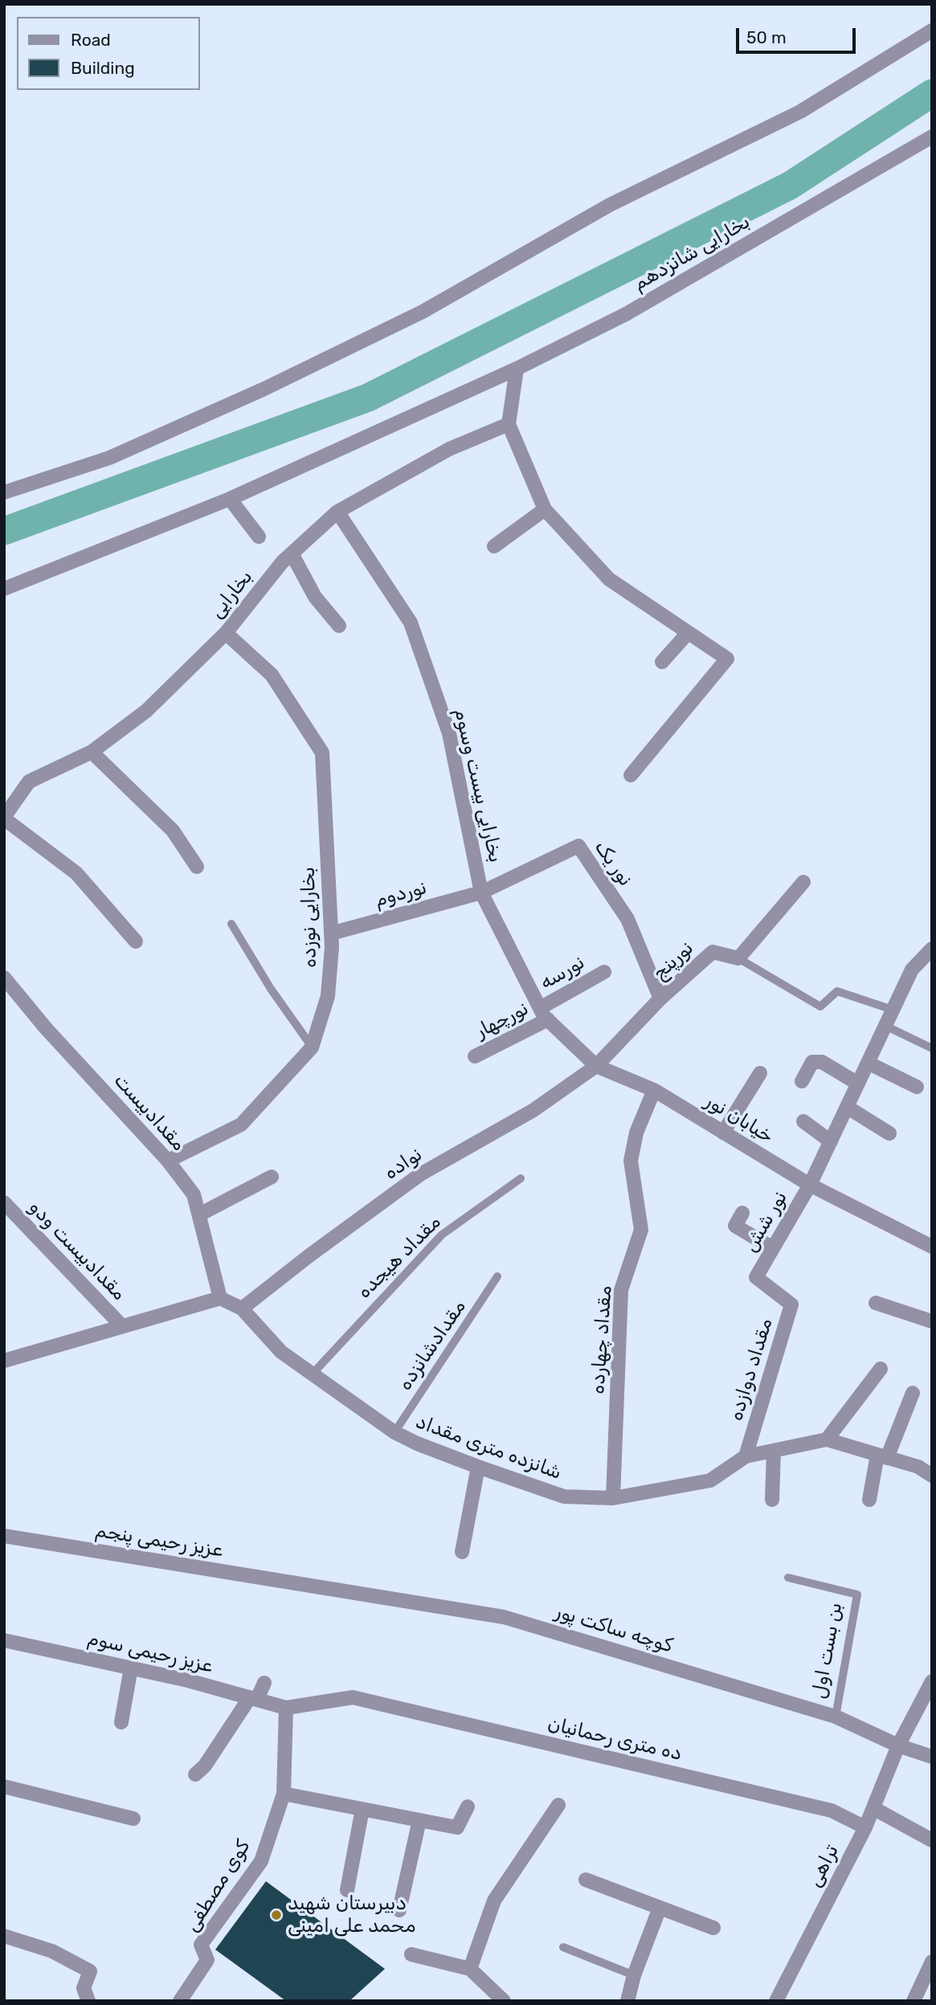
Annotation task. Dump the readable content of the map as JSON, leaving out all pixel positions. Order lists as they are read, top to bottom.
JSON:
{
  "streets": {
    "street": [
      "بخارایی شانزدهم",
      "بخارایی",
      "بخارایی بیست وسوم",
      "نور یک",
      "نوردوم",
      "بخارایی نوزده",
      "نورپنج",
      "نورسه",
      "نورچهار",
      "مقدادبیست",
      "خیابان نور",
      "نواده",
      "نور شش",
      "مقدادبیست ودو",
      "مقداد چهارده",
      "مقداد دوازده",
      "شانزده متری مقداد",
      "عزیز رحیمی پنجم",
      "کوچه ساکت پور",
      "عزیز رحیمی سوم",
      "ده متری رحمانیان",
      "تراهی",
      "کوی مصطفی"
    ],
    "lane": ["مقداد هیجده", "مقدادشانزده", "بن بست اول"]
  },
  "crossings": [
    ["بخارایی", "بخارایی بیست وسوم"],
    ["بخارایی", "بخارایی نوزده"],
    ["بخارایی بیست وسوم", "نور یک"],
    ["بخارایی بیست وسوم", "نوردوم"],
    ["بخارایی بیست وسوم", "خیابان نور"],
    ["نور یک", "نوردوم"],
    ["نور یک", "نورپنج"],
    ["نور یک", "خیابان نور"],
    ["نوردوم", "بخارایی نوزده"],
    ["نوردوم", "خیابان نور"],
    ["بخارایی نوزده", "مقدادبیست"],
    ["نورپنج", "خیابان نور"],
    ["نورپنج", "نواده"],
    ["نورسه", "نورچهار"],
    ["نورسه", "خیابان نور"],
    ["نورچهار", "خیابان نور"],
    ["مقدادبیست", "شانزده متری مقداد"],
    ["خیابان نور", "نواده"],
    ["خیابان نور", "نور شش"],
    ["خیابان نور", "مقداد چهارده"],
    ["نواده", "شانزده متری مقداد"],
    ["نور شش", "مقداد دوازده"],
    ["مقداد هیجده", "شانزده متری مقداد"],
    ["مقداد چهارده", "شانزده متری مقداد"],
    ["مقدادشانزده", "شانزده متری مقداد"],
    ["مقداد دوازده", "شانزده متری مقداد"],
    ["عزیز رحیمی پنجم", "کوچه ساکت پور"],
    ["کوچه ساکت پور", "بن بست اول"],
    ["کوچه ساکت پور", "تراهی"],
    ["عزیز رحیمی سوم", "ده متری رحمانیان"],
    ["ده متری رحمانیان", "تراهی"]
  ],
  "places": ["دبیرستان شهید محمد علی امینی"],
  "legend": ["Road", "Building"],
  "scale_bar": "50 m"
}
